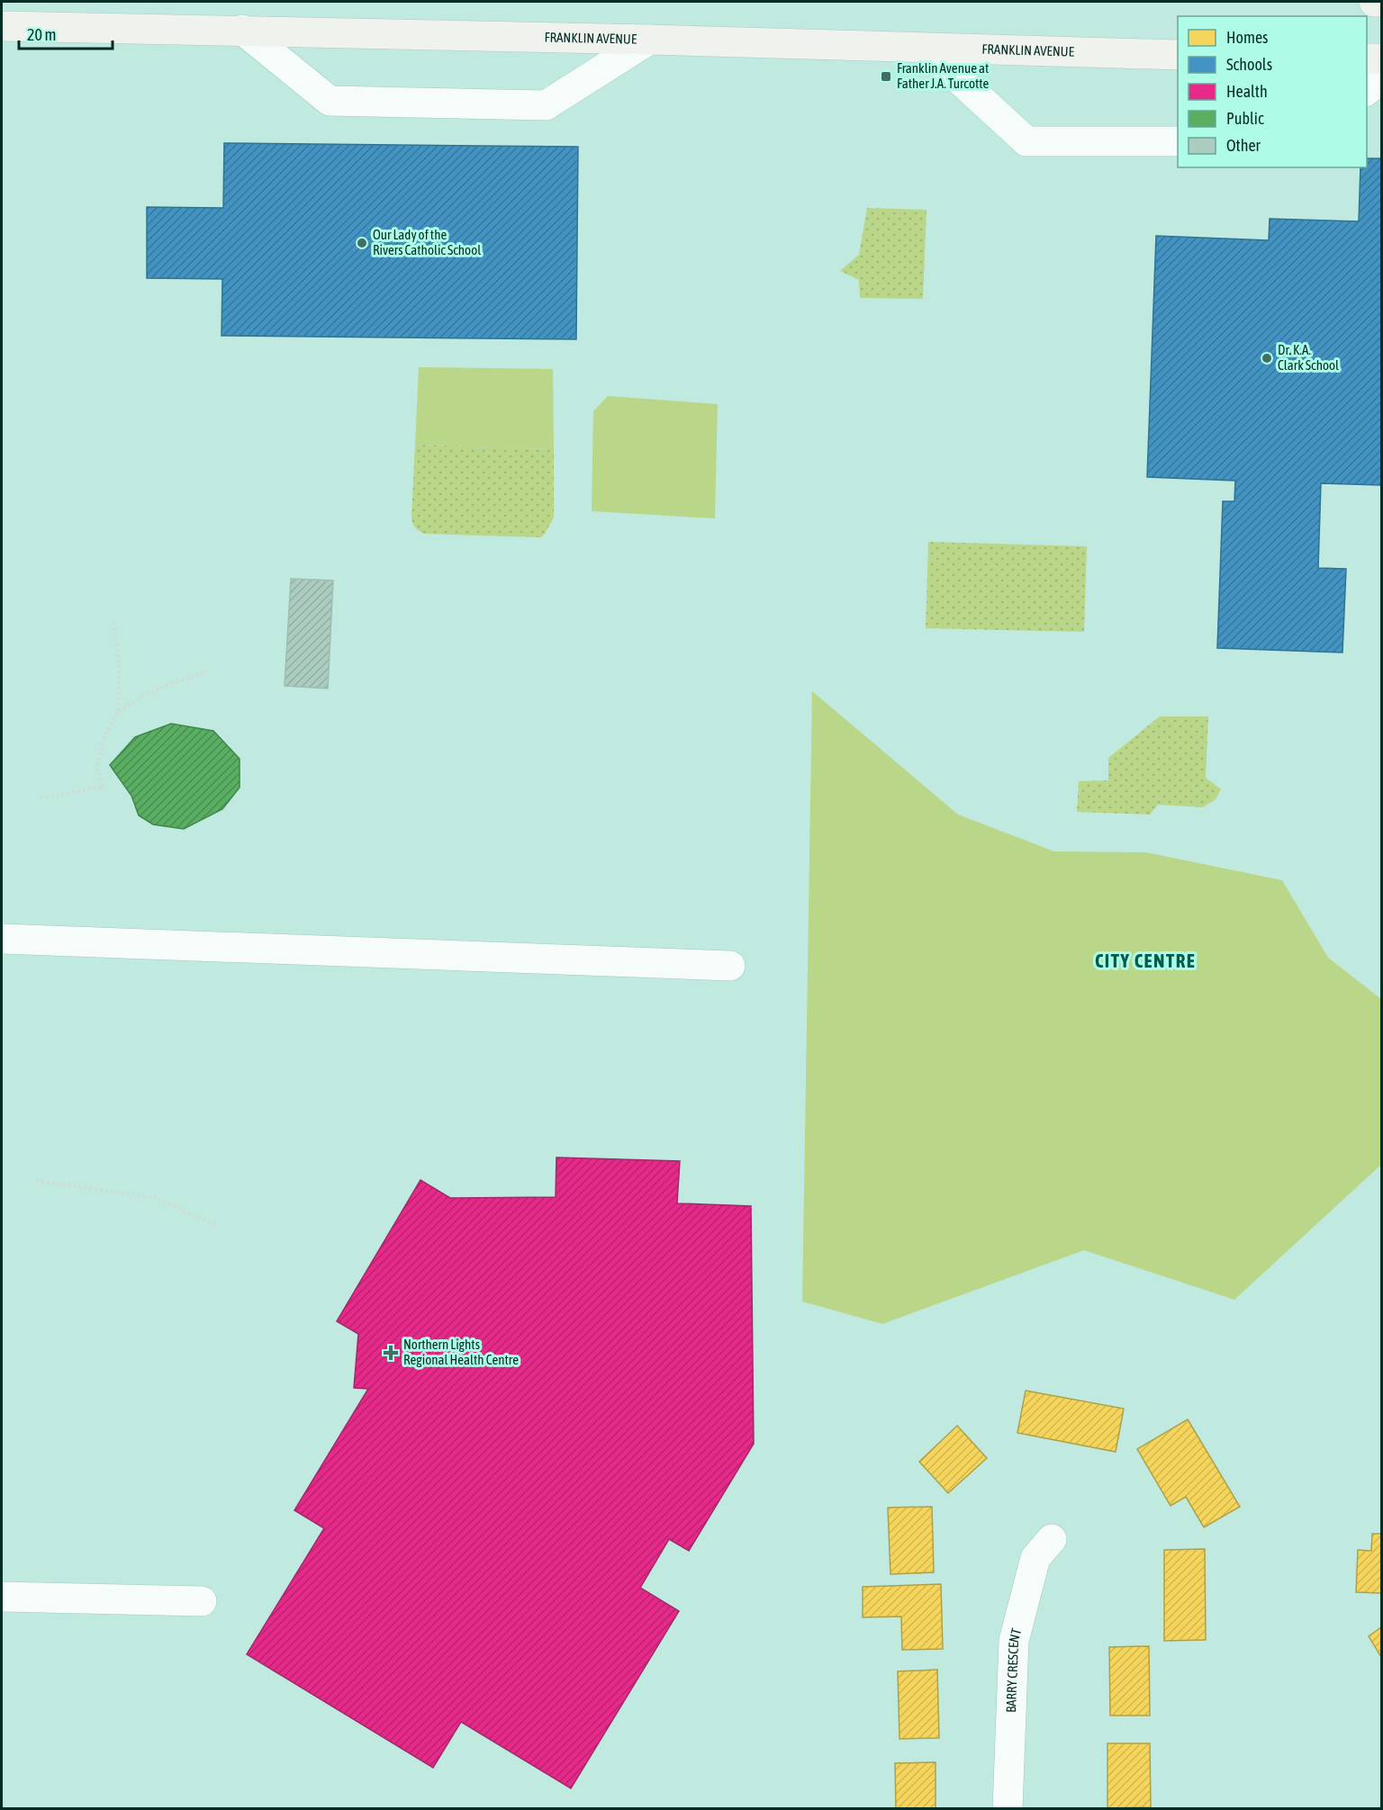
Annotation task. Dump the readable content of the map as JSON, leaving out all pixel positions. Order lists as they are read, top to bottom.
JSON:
{
  "streets": {
    "main road": ["FRANKLIN AVENUE"],
    "street": ["BARRY CRESCENT"]
  },
  "districts": ["CITY CENTRE"],
  "places": {
    "transit": ["Franklin Avenue at Father J.A. Turcotte"],
    "other": ["Our Lady of the Rivers Catholic School", "Dr. K.A. Clark School"],
    "health": ["Northern Lights Regional Health Centre"]
  },
  "legend": [
    "Homes",
    "Schools",
    "Health",
    "Public",
    "Other"
  ],
  "scale_bar": "20 m"
}
